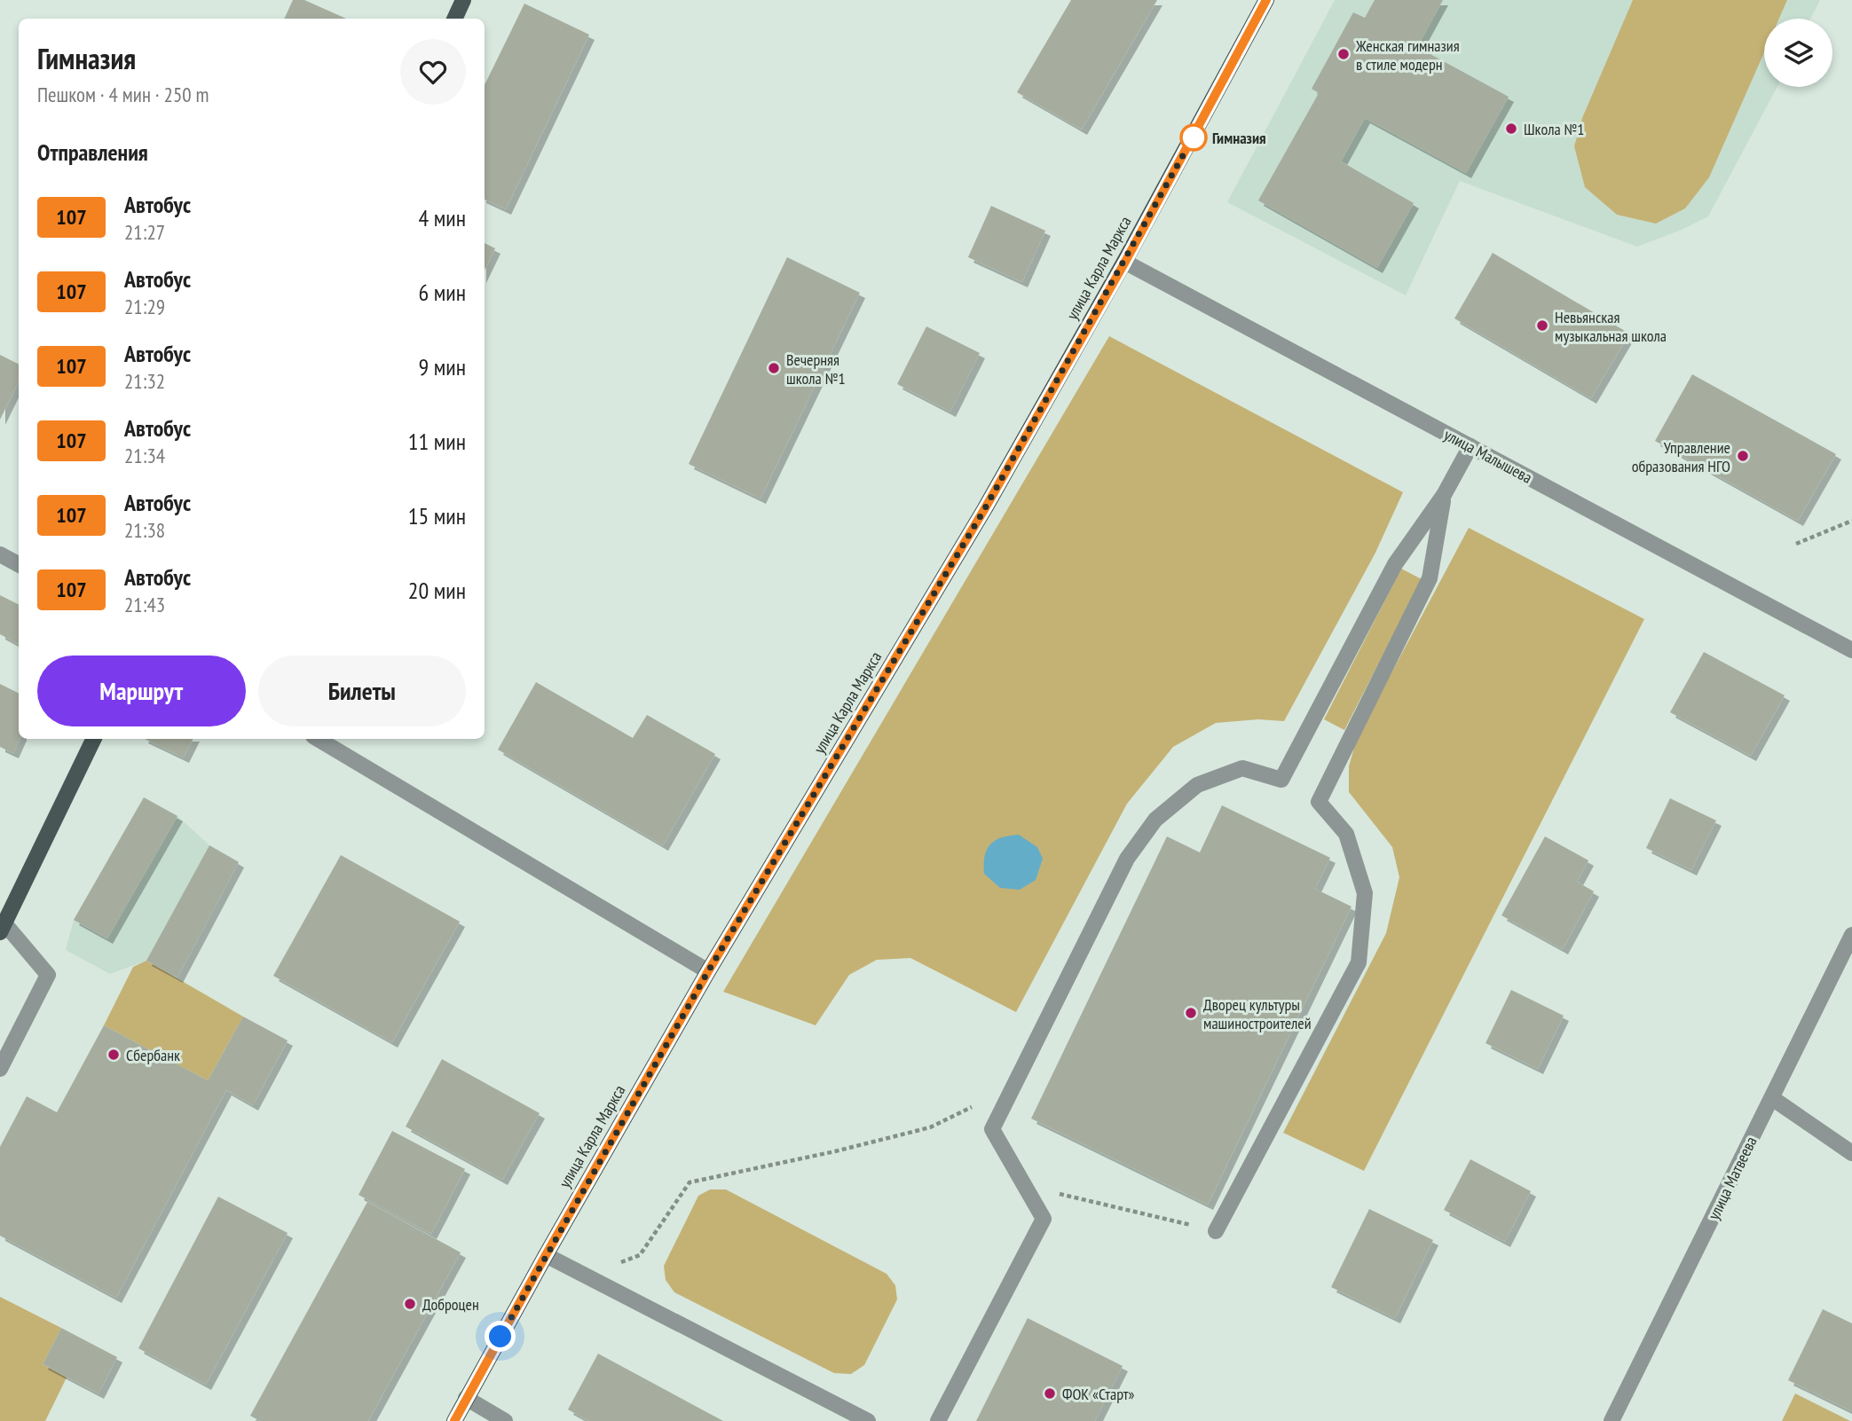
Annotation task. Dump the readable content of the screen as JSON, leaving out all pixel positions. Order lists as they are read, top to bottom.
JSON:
{
  "streets": {
    "main road": ["улица Карла Маркса"],
    "street": ["улица Малышева", "улица Матвеева"]
  },
  "crossings": [
    ["улица Карла Маркса", "улица Малышева"]
  ],
  "places": [
    "Женская гимназия в стиле модерн",
    "Школа №1",
    "Гимназия",
    "Невьянская музыкальная школа",
    "Вечерняя школа №1",
    "Управление образования НГО",
    "Дворец культуры машиностроителей",
    "Сбербанк",
    "Доброцен",
    "ФОК «Старт»"
  ],
  "lines": ["bus line 107"],
  "page": {
    "heading": [
      ["Гимназия", "Пешком · 4 мин · 250 m"],
      "Отправления"
    ],
    "list": [
      {
        "mark": "107",
        "name": "Автобус",
        "note": "21:27",
        "value": "4 мин"
      },
      {
        "mark": "107",
        "name": "Автобус",
        "note": "21:29",
        "value": "6 мин"
      },
      {
        "mark": "107",
        "name": "Автобус",
        "note": "21:32",
        "value": "9 мин"
      },
      {
        "mark": "107",
        "name": "Автобус",
        "note": "21:34",
        "value": "11 мин"
      },
      {
        "mark": "107",
        "name": "Автобус",
        "note": "21:38",
        "value": "15 мин"
      },
      {
        "mark": "107",
        "name": "Автобус",
        "note": "21:43",
        "value": "20 мин"
      }
    ],
    "buttons": ["Маршрут", "Билеты"]
  }
}
